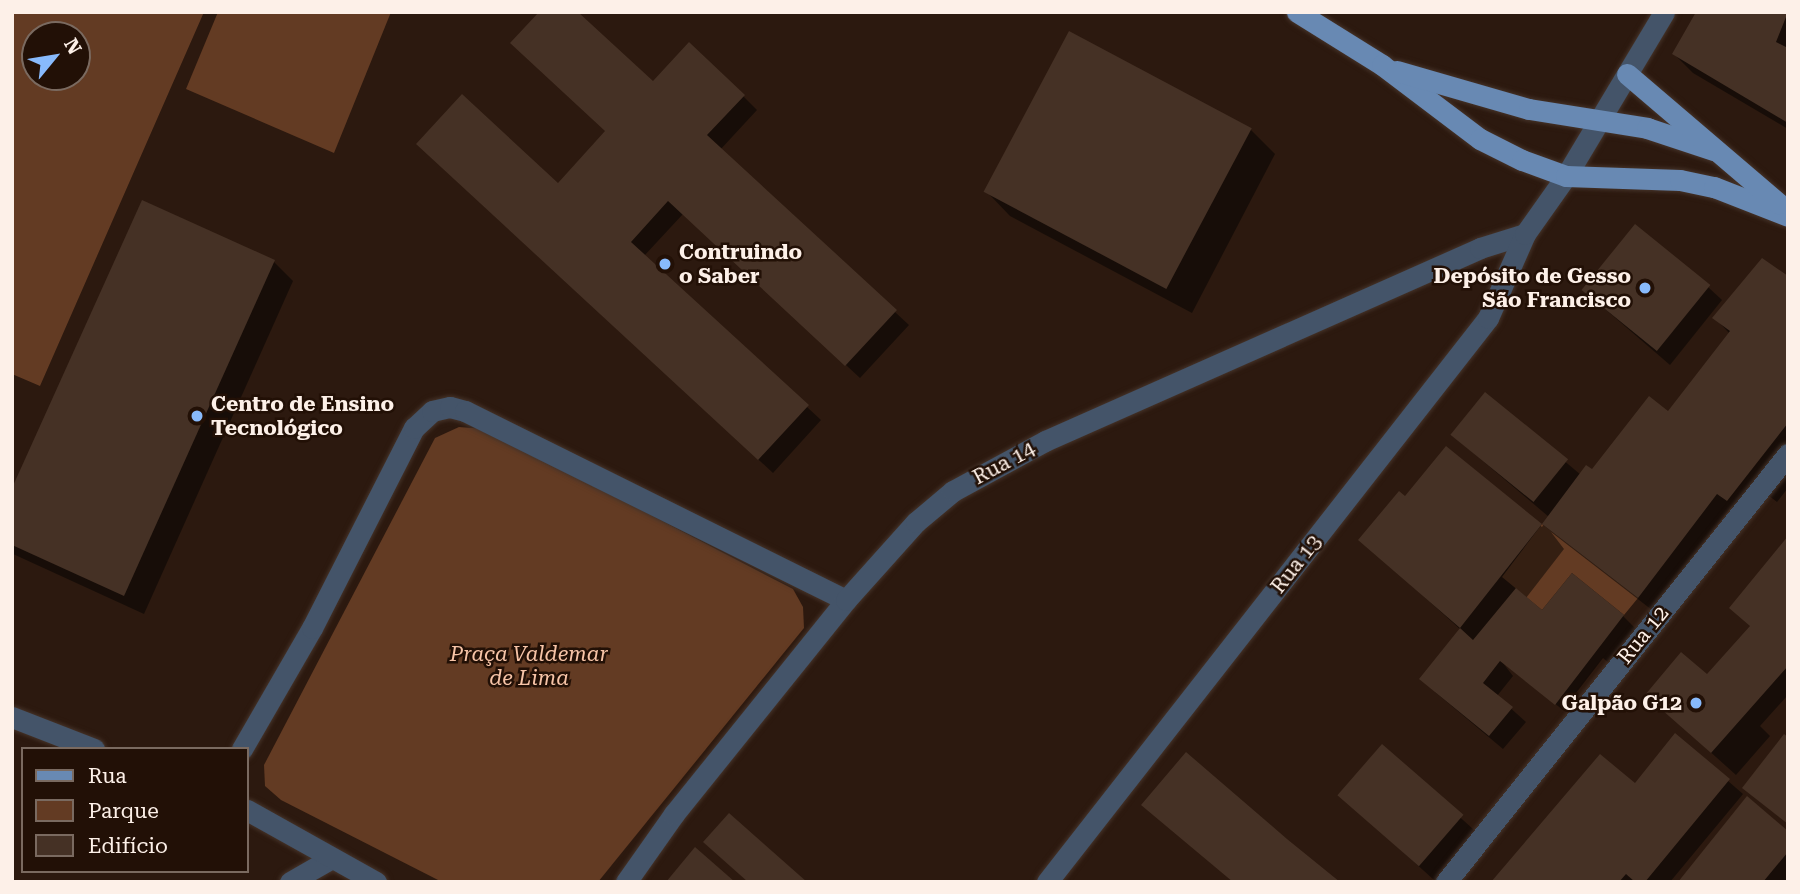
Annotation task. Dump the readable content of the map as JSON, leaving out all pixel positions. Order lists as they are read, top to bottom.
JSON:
{
  "streets": {
    "street": ["Rua 14", "Rua 13", "Rua 12"]
  },
  "crossings": [
    ["Rua 14", "Rua 13"]
  ],
  "parks": ["Praça Valdemar de Lima"],
  "places": [
    "Contruindo o Saber",
    "Depósito de Gesso São Francisco",
    "Centro de Ensino Tecnológico",
    "Galpão G12"
  ],
  "legend": ["Rua", "Parque", "Edifício"],
  "north": "top right"
}
